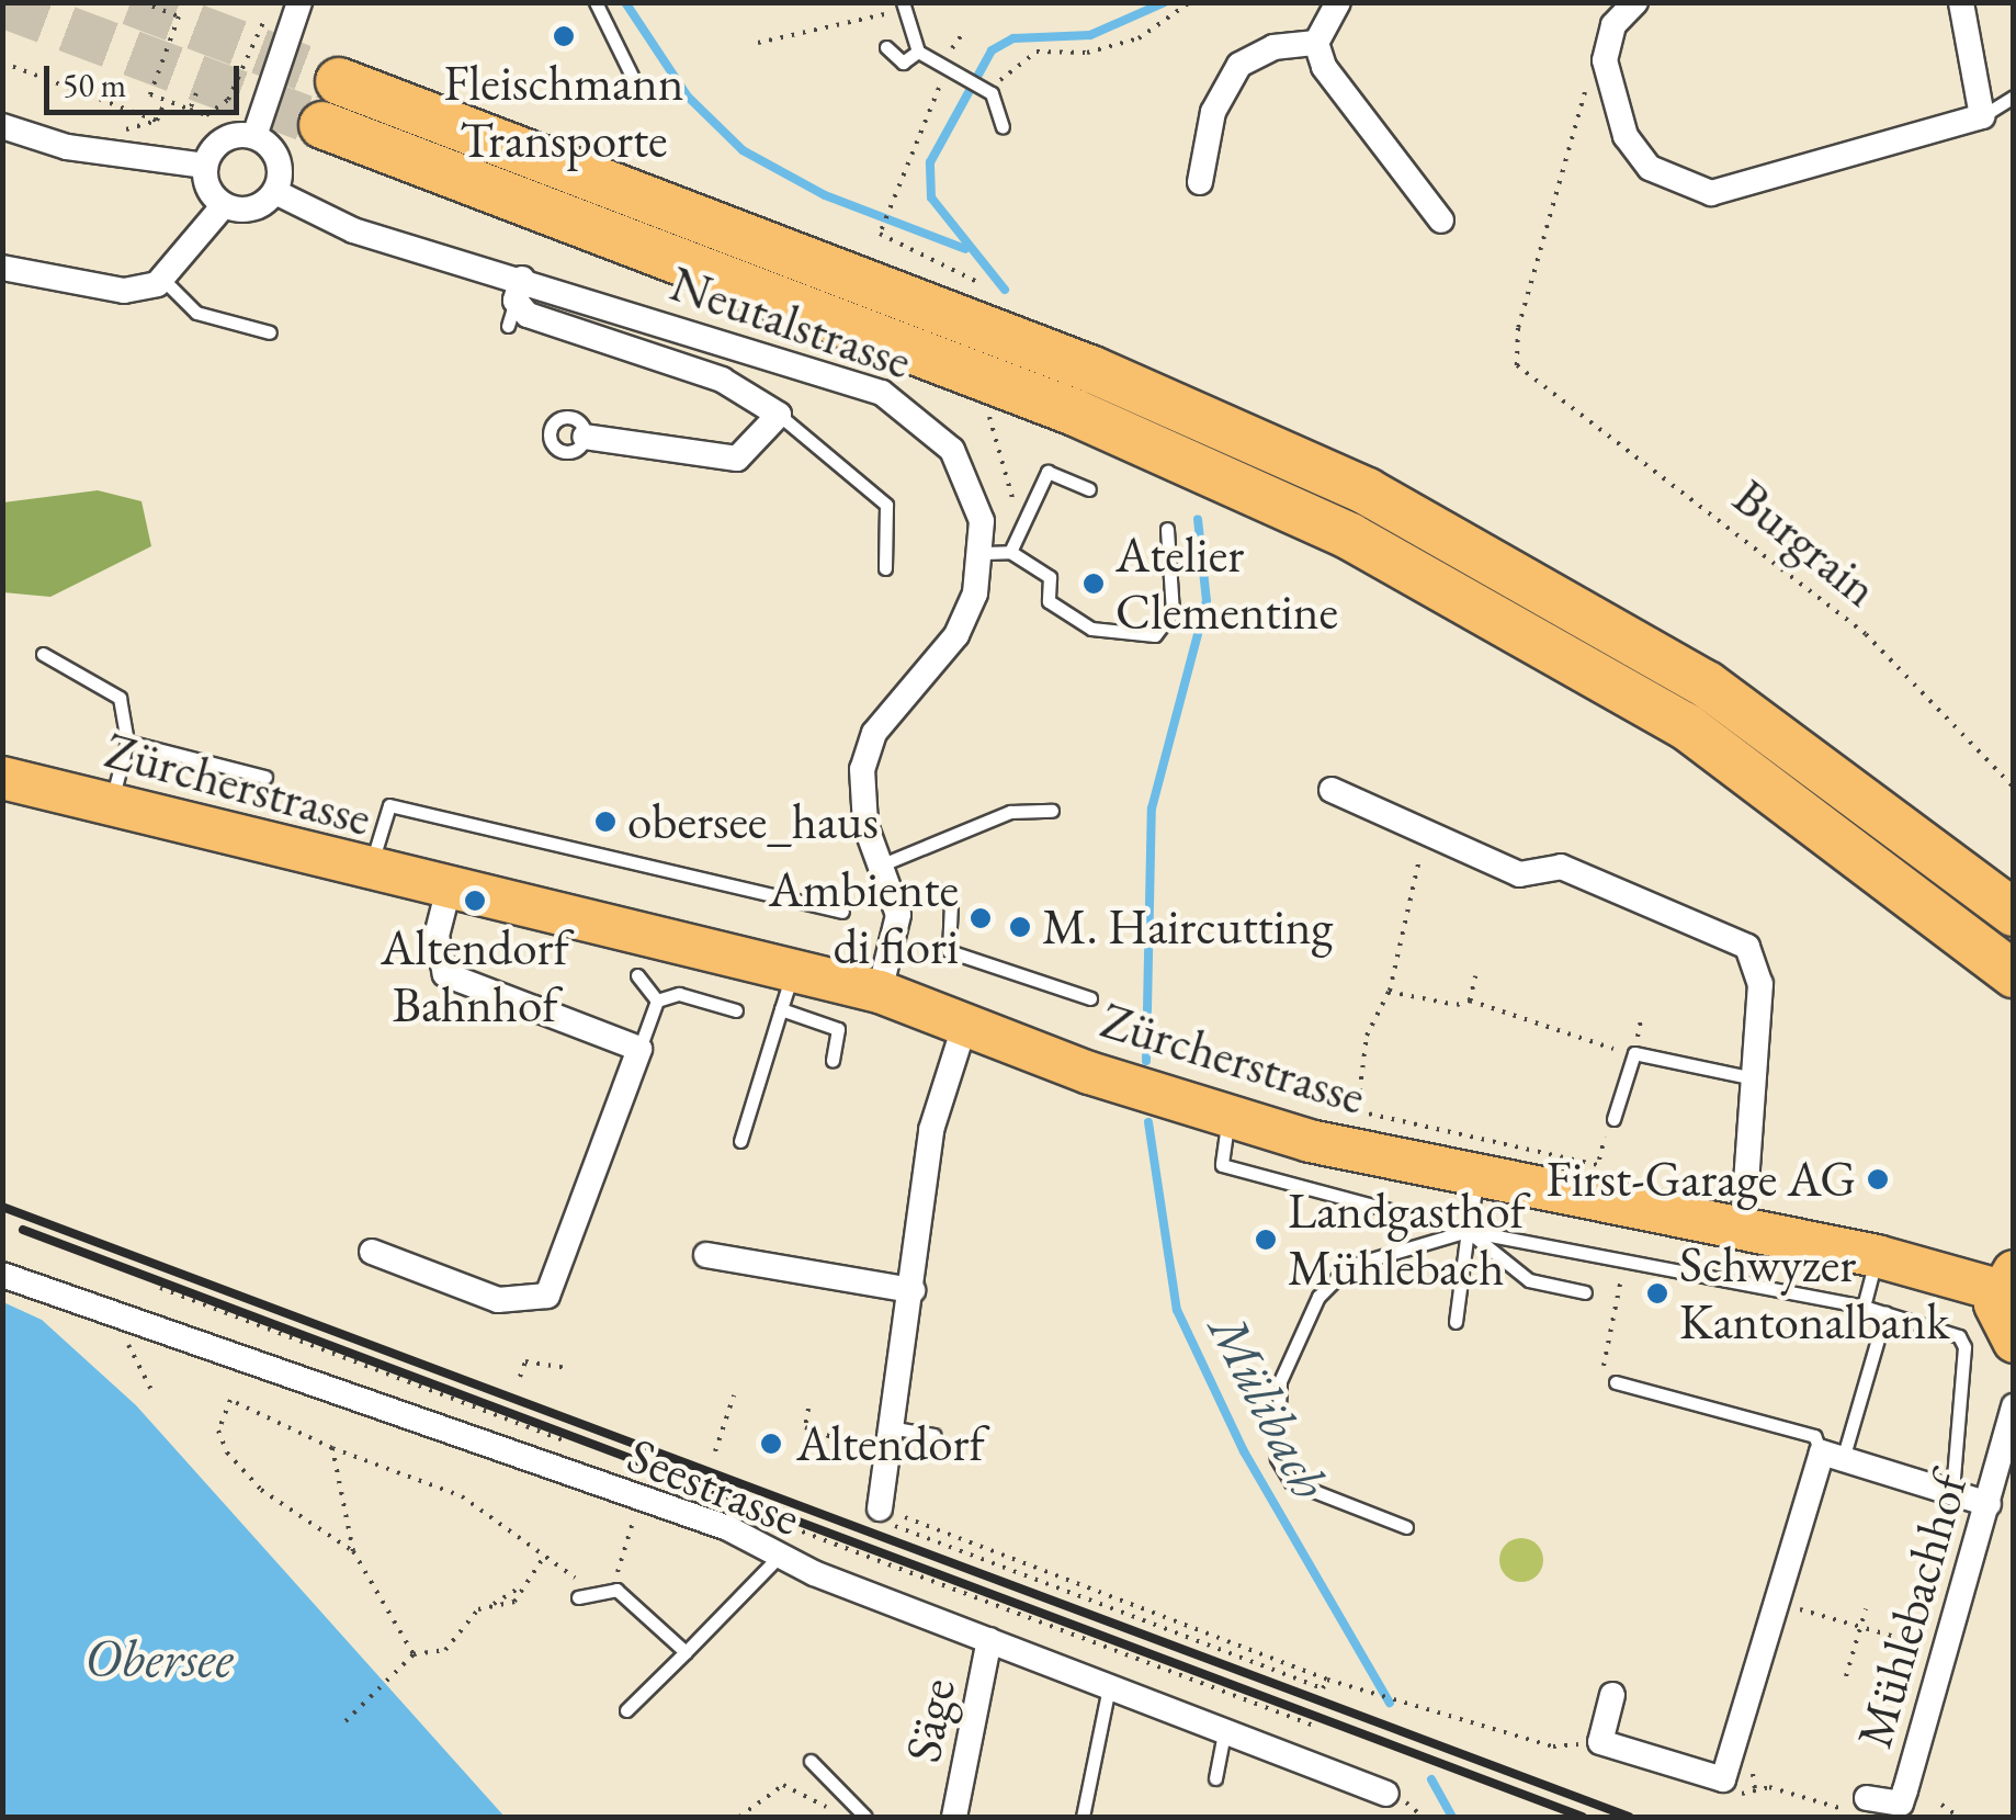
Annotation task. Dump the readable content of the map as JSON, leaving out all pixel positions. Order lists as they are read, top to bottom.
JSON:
{
  "streets": {
    "main road": ["Zürcherstrasse"],
    "street": [
      "Neutalstrasse",
      "Seestrasse",
      "Mühlebachhof",
      "Säge"
    ],
    "path": ["Burgrain"]
  },
  "crossings": [
    ["Seestrasse", "Säge"]
  ],
  "water": ["Mülibach", "Obersee"],
  "places": [
    "Fleischmann Transporte",
    "Atelier Clementine",
    "obersee_haus",
    "Altendorf Bahnhof",
    "Ambiente di fiori",
    "M. Haircutting",
    "First-Garage AG",
    "Landgasthof Mühlebach",
    "Schwyzer Kantonalbank",
    "Altendorf"
  ],
  "scale_bar": "50 m"
}
